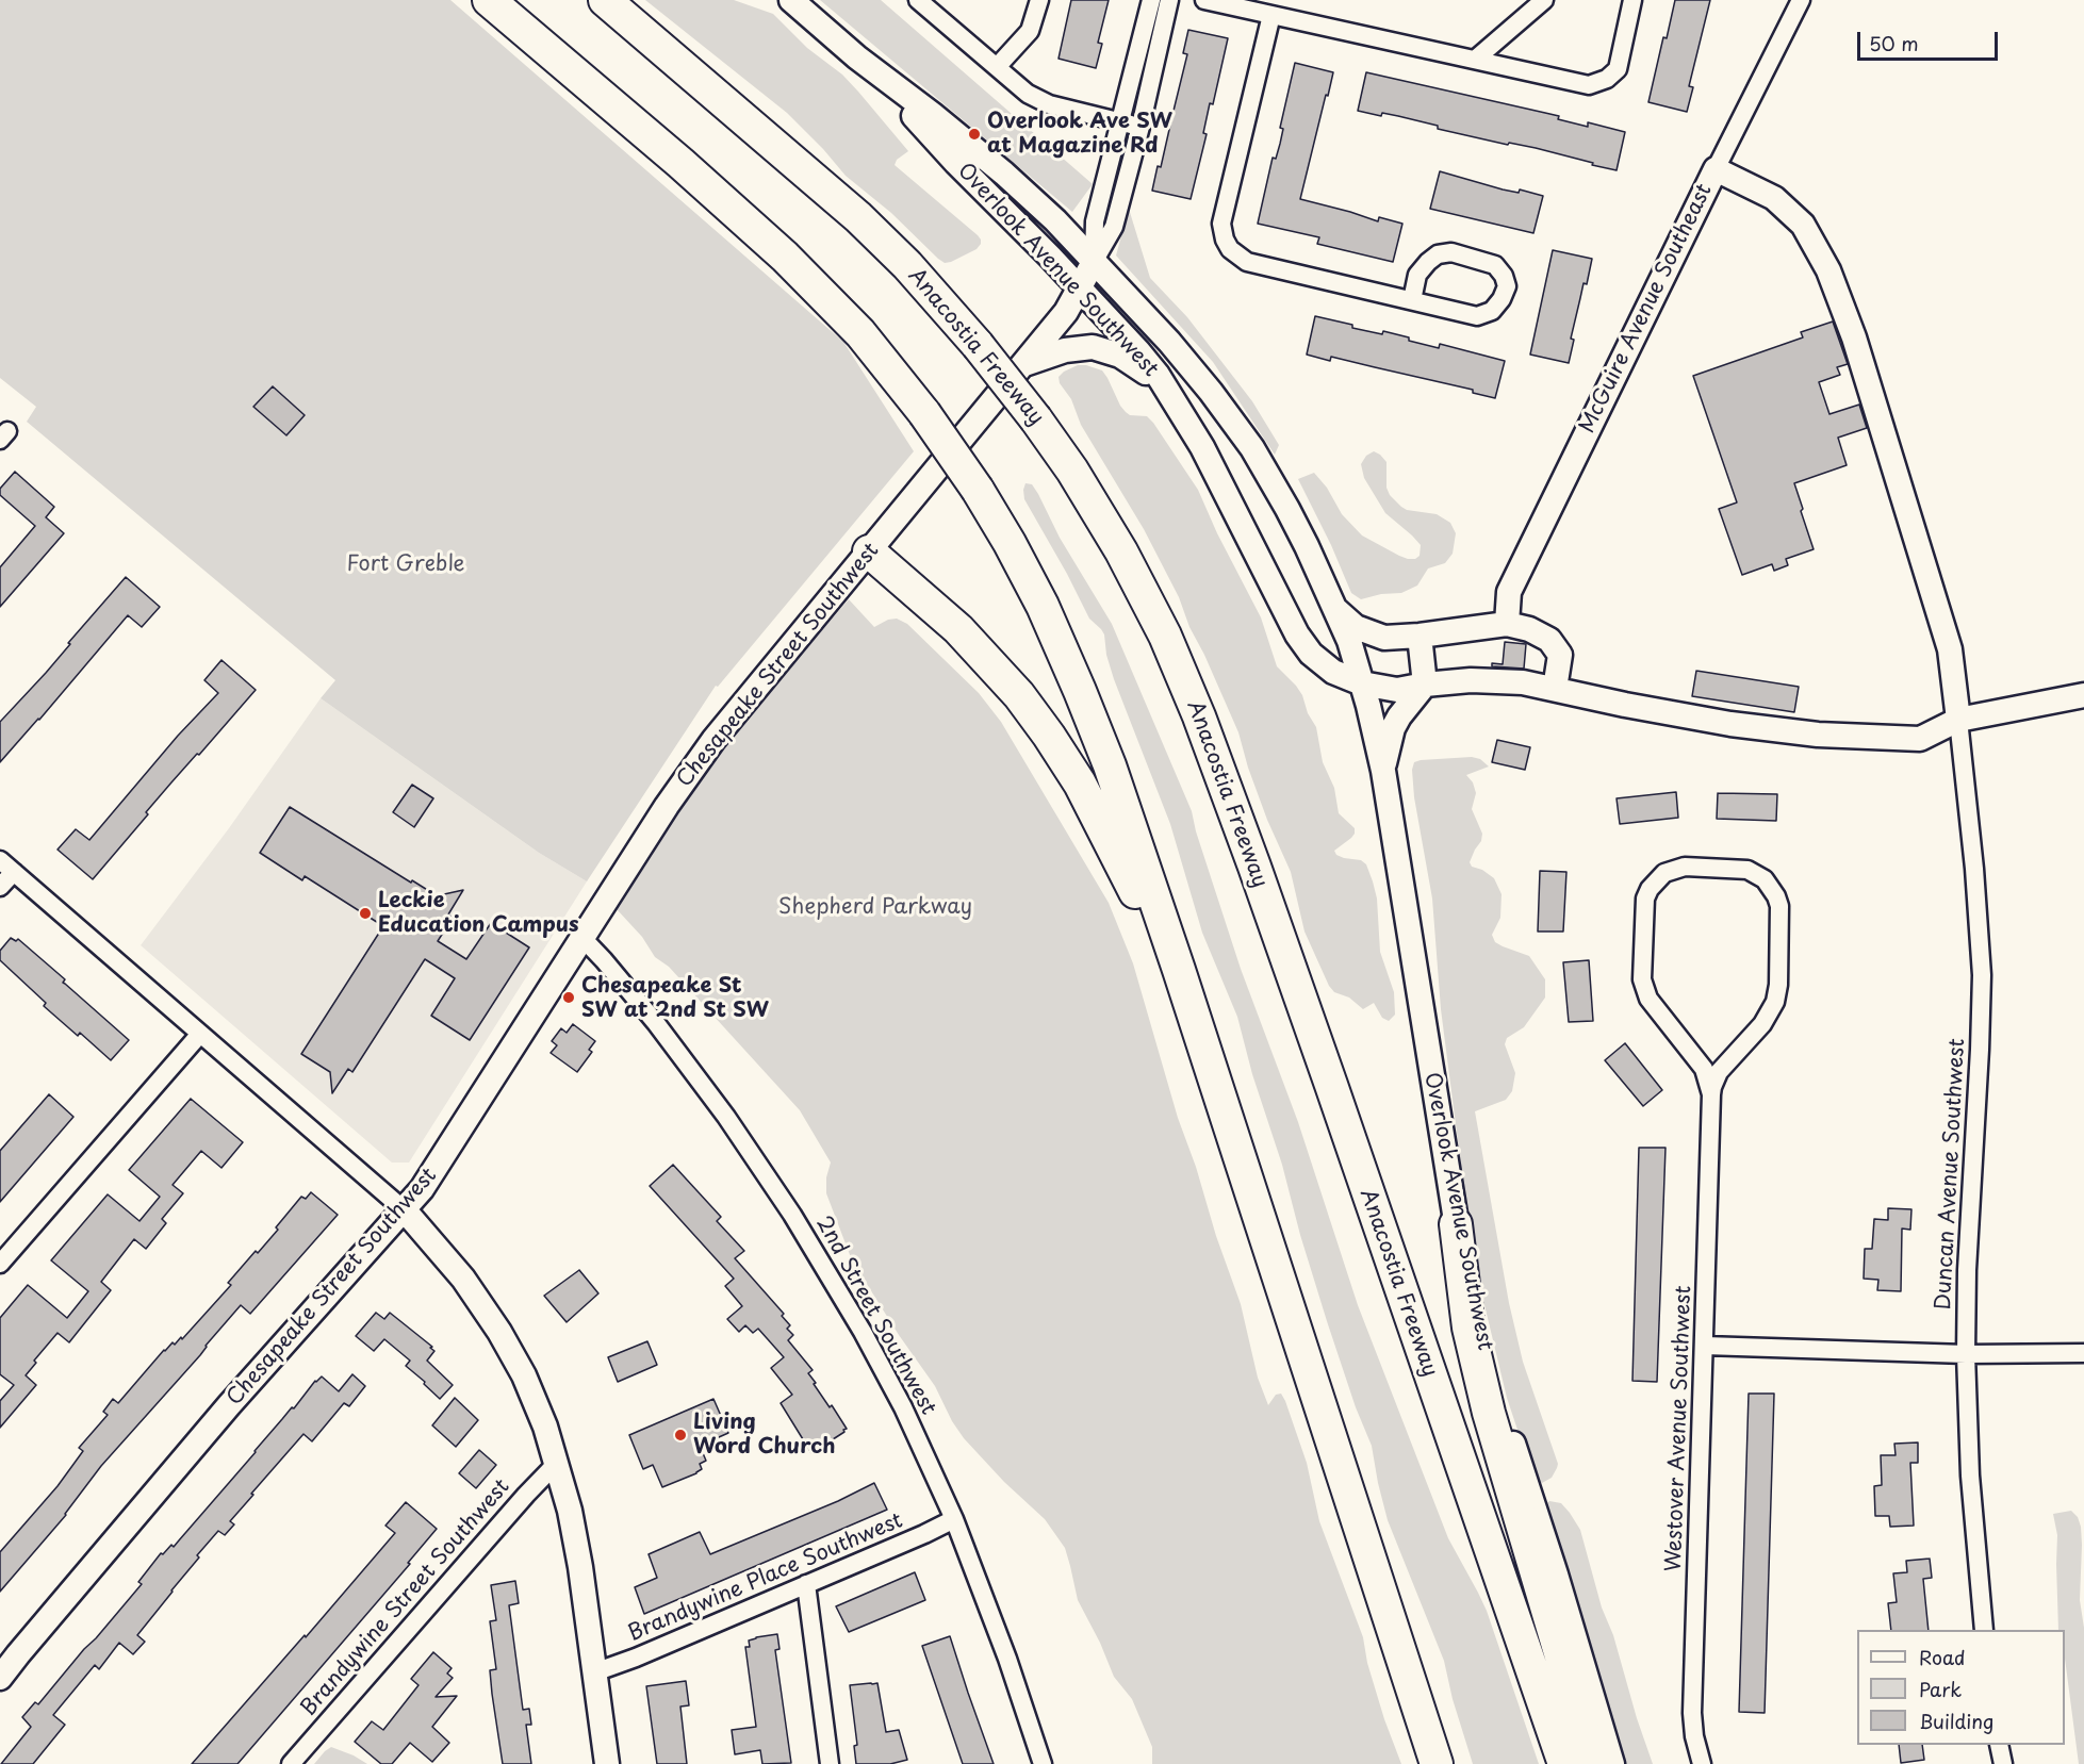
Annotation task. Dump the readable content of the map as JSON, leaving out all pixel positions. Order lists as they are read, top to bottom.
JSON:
{
  "streets": {
    "highway": ["Anacostia Freeway"],
    "street": [
      "Overlook Avenue Southwest",
      "McGuire Avenue Southeast",
      "Chesapeake Street Southwest",
      "Duncan Avenue Southwest",
      "2nd Street Southwest",
      "Westover Avenue Southwest",
      "Brandywine Place Southwest",
      "Brandywine Street Southwest"
    ]
  },
  "crossings": [
    ["Overlook Avenue Southwest", "Chesapeake Street Southwest"],
    ["Chesapeake Street Southwest", "2nd Street Southwest"],
    ["2nd Street Southwest", "Brandywine Place Southwest"]
  ],
  "parks": ["Fort Greble", "Shepherd Parkway"],
  "places": [
    "Overlook Ave SW at Magazine Rd",
    "Leckie Education Campus",
    "Chesapeake St SW at 2nd St SW",
    "Living Word Church"
  ],
  "legend": ["Road", "Park", "Building"],
  "scale_bar": "50 m"
}
